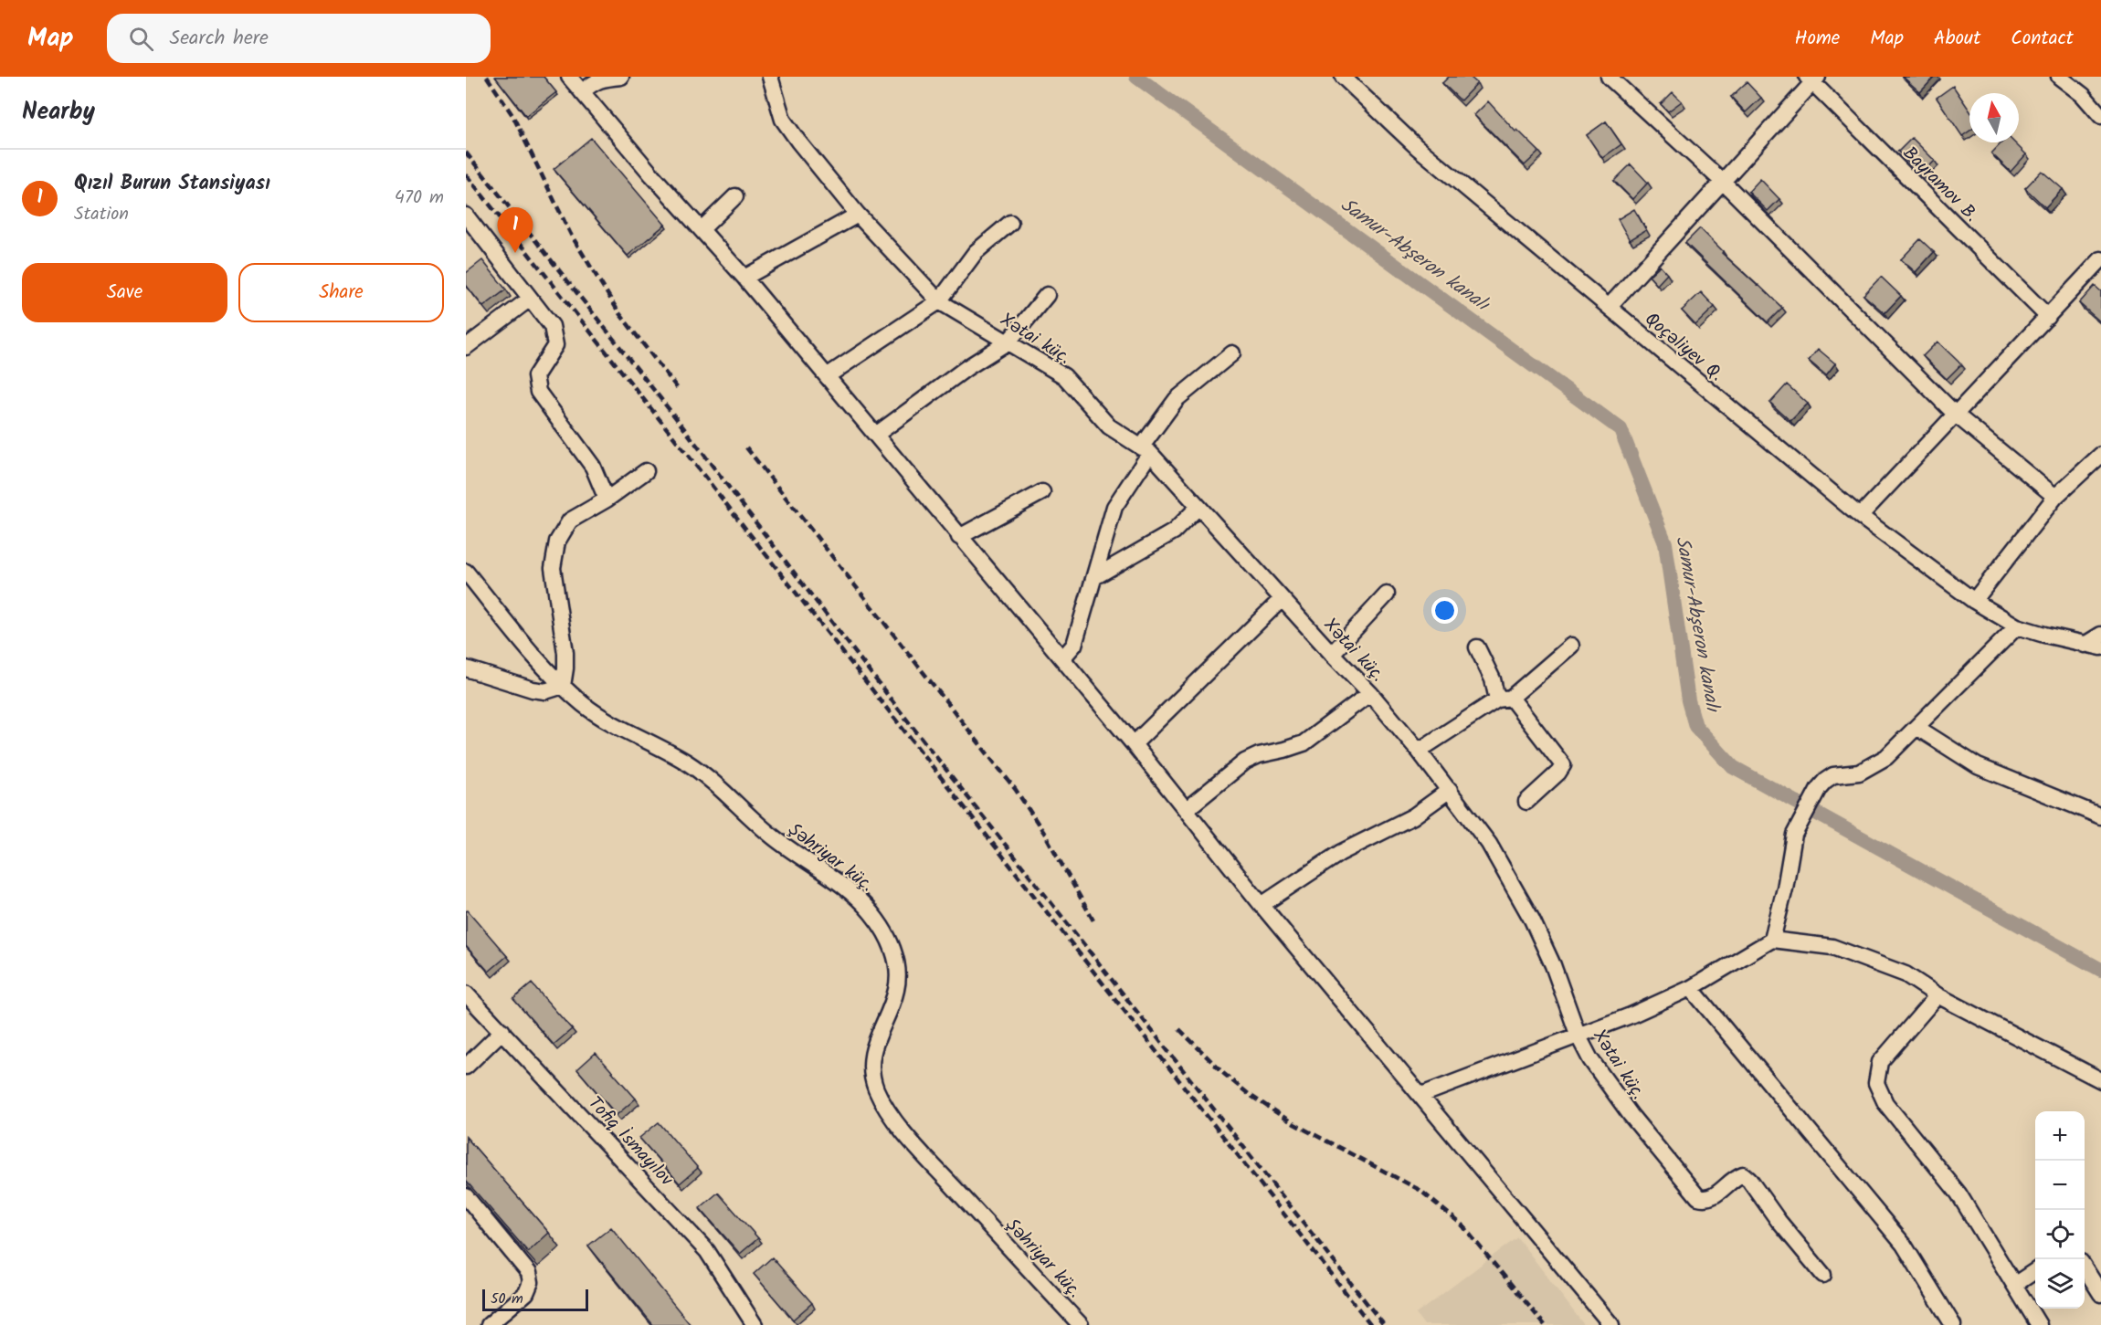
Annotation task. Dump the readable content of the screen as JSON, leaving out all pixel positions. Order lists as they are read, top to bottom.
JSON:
{
  "streets": {
    "street": [
      "Bayramov B.",
      "Xətai küç.",
      "Qoçəliyev Q.",
      "Şəhriyar küç.",
      "Tofiq İsmayılov"
    ]
  },
  "water": ["Samur-Abşeron kanalı"],
  "scale_bar": "50 m",
  "north": "top",
  "page": {
    "header": "Map",
    "search": "Search here",
    "nav": [
      "Home",
      "Map",
      "About",
      "Contact"
    ],
    "heading": "Nearby",
    "list": [
      {
        "mark": "1",
        "name": "Qızıl Burun Stansiyası",
        "note": "Station",
        "value": "470 m"
      }
    ],
    "pins": "1",
    "buttons": ["Save", "Share"],
    "map_buttons": ["+", "−"],
    "scale": "50 m"
  }
}
